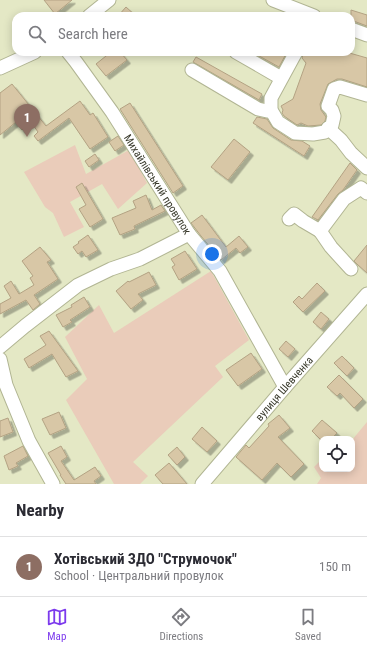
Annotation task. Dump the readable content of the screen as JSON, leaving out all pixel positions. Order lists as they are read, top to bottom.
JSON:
{
  "streets": {
    "street": ["Михайлівський провулок", "вулиця Шевченка"]
  },
  "page": {
    "search": "Search here",
    "pins": "1",
    "heading": "Nearby",
    "list": [
      {
        "mark": "1",
        "name": "Хотівський ЗДО \"Струмочок\"",
        "note": "School · Центральний провулок",
        "value": "150 m"
      }
    ],
    "nav": ["Map", "Directions", "Saved"]
  }
}
